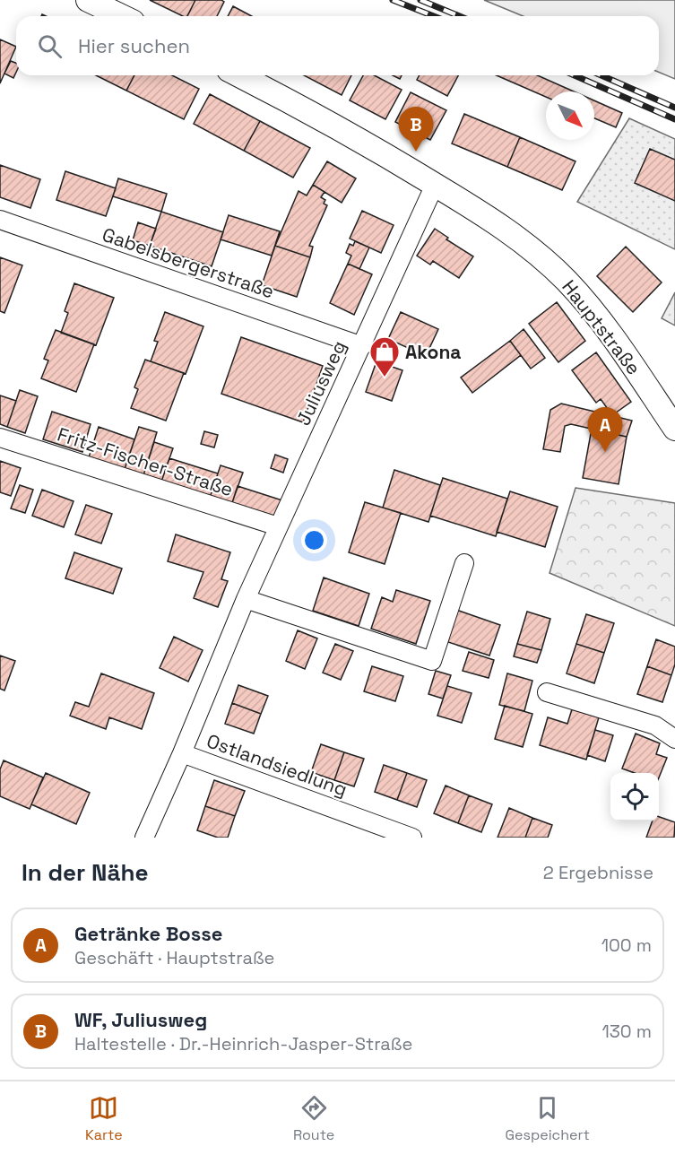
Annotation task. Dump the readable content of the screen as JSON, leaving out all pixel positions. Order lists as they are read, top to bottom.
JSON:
{
  "streets": {
    "street": [
      "Gabelsbergerstraße",
      "Hauptstraße",
      "Juliusweg",
      "Fritz-Fischer-Straße",
      "Ostlandsiedlung"
    ]
  },
  "crossings": [
    ["Gabelsbergerstraße", "Juliusweg"],
    ["Hauptstraße", "Juliusweg"],
    ["Juliusweg", "Fritz-Fischer-Straße"],
    ["Juliusweg", "Ostlandsiedlung"]
  ],
  "places": {
    "shop": ["Akona"]
  },
  "north": "bottom right",
  "page": {
    "search": "Hier suchen",
    "pins": ["B", "A"],
    "heading": ["In der Nähe", "2 Ergebnisse"],
    "list": [
      {
        "mark": "A",
        "name": "Getränke Bosse",
        "note": "Geschäft · Hauptstraße",
        "value": "100 m"
      },
      {
        "mark": "B",
        "name": "WF, Juliusweg",
        "note": "Haltestelle · Dr.-Heinrich-Jasper-Straße",
        "value": "130 m"
      }
    ],
    "nav": ["Karte", "Route", "Gespeichert"]
  }
}
